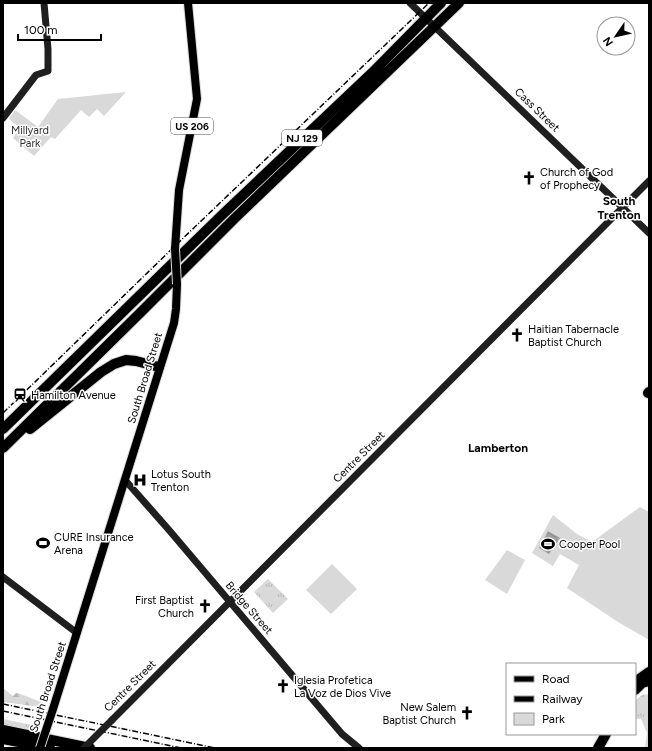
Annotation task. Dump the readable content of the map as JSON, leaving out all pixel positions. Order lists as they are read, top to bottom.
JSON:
{
  "streets": {
    "highway": ["NJ 129"],
    "main road": ["US 206", "South Broad Street"],
    "street": ["Cass Street", "Centre Street", "Bridge Street"]
  },
  "crossings": [
    ["Cass Street", "NJ 129"],
    ["Cass Street", "Centre Street"],
    ["South Broad Street", "Bridge Street"],
    ["Centre Street", "Bridge Street"]
  ],
  "districts": ["South Trenton", "Lamberton"],
  "parks": ["Millyard Park"],
  "places": {
    "church": [
      "Church of God of Prophecy",
      "Haitian Tabernacle Baptist Church",
      "First Baptist Church",
      "Iglesia Profetica La Voz de Dios Vive",
      "New Salem Baptist Church"
    ],
    "station": ["Hamilton Avenue"],
    "hospital": ["Lotus South Trenton"],
    "sports": ["CURE Insurance Arena", "Cooper Pool"]
  },
  "legend": ["Road", "Railway", "Park"],
  "scale_bar": "100 m",
  "north": "bottom left"
}
